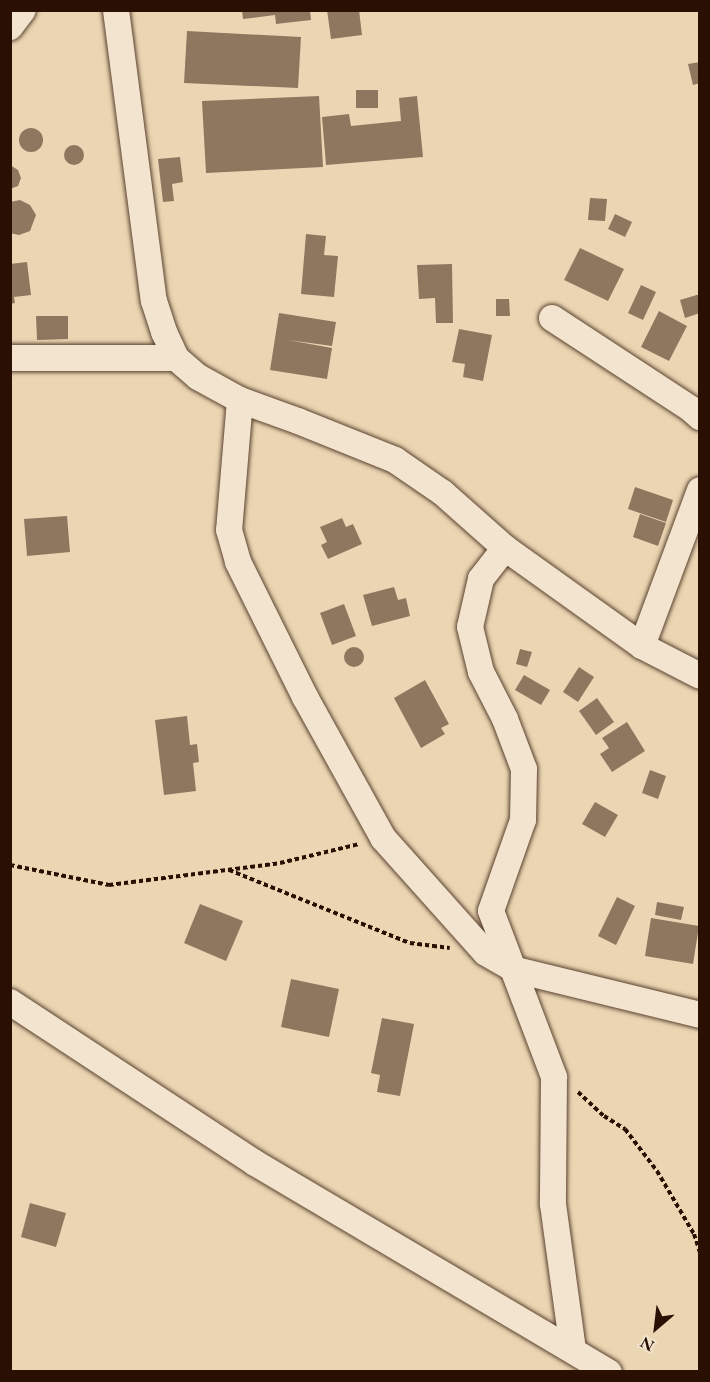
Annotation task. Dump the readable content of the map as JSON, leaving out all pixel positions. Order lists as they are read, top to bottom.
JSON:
{
  "north": "bottom left"
}
